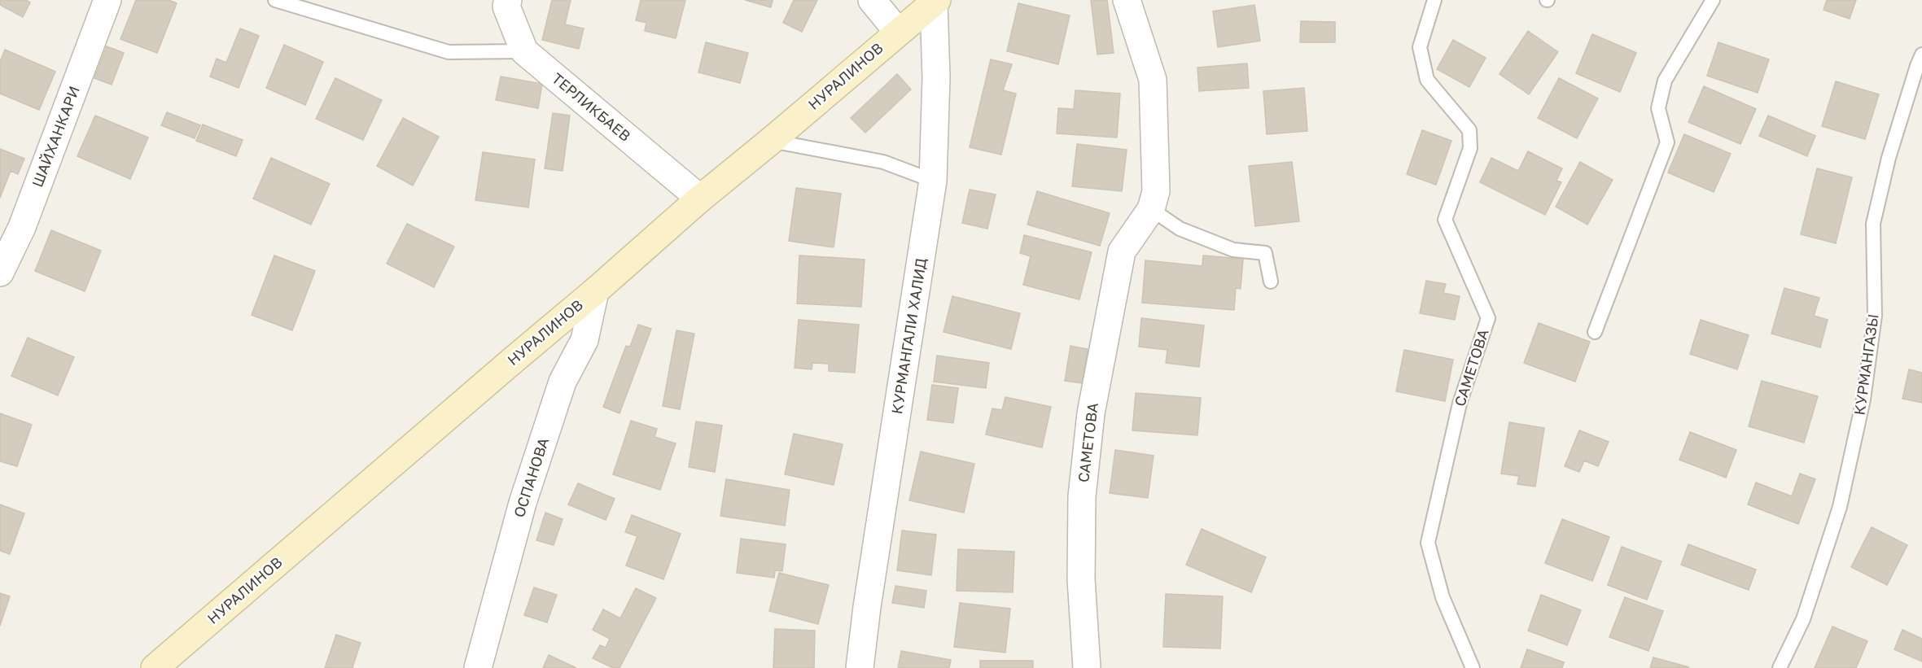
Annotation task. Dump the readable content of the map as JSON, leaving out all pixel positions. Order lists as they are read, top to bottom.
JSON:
{
  "streets": {
    "main road": ["НУРАЛИНОВ"],
    "street": [
      "ТЕРЛИКБАЕВ",
      "ШАЙХАНКАРИ",
      "КУРМАНГАЛИ ХАЛИД",
      "САМЕТОВА",
      "ОСПАНОВА"
    ],
    "lane": ["КУРМАНГАЗЫ"]
  },
  "crossings": [
    ["НУРАЛИНОВ", "ТЕРЛИКБАЕВ"],
    ["НУРАЛИНОВ", "КУРМАНГАЛИ ХАЛИД"],
    ["НУРАЛИНОВ", "ОСПАНОВА"]
  ]
}
